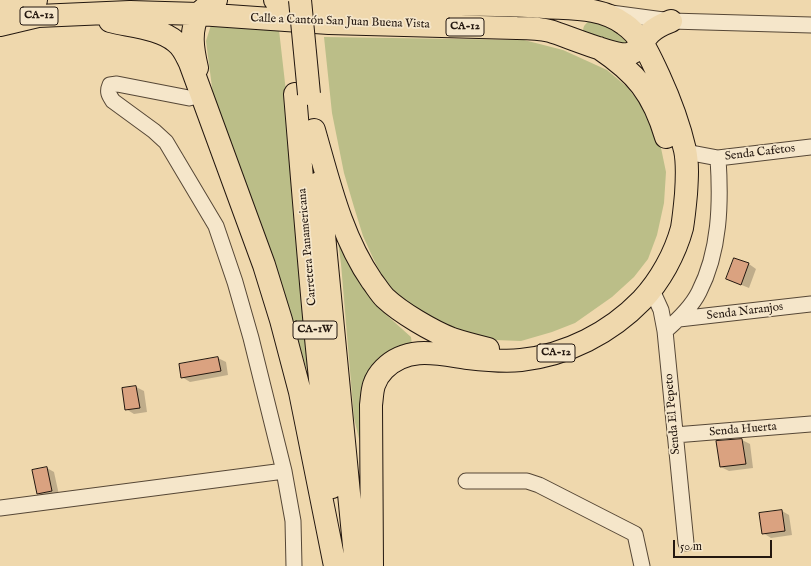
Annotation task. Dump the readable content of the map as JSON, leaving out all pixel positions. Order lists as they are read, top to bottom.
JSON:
{
  "streets": {
    "highway": [
      "CA-12",
      "Calle a Cantón San Juan Buena Vista",
      "Carretera Panamericana",
      "CA-1W"
    ],
    "street": [
      "Senda Cafetos",
      "Senda Naranjos",
      "Senda El Pepeto",
      "Senda Huerta"
    ]
  },
  "crossings": [
    ["CA-12", "Calle a Cantón San Juan Buena Vista"],
    ["CA-12", "Senda Cafetos"],
    ["CA-12", "Carretera Panamericana"],
    ["CA-12", "Senda El Pepeto"],
    ["Senda El Pepeto", "Senda Huerta"]
  ],
  "scale_bar": "50 m"
}
